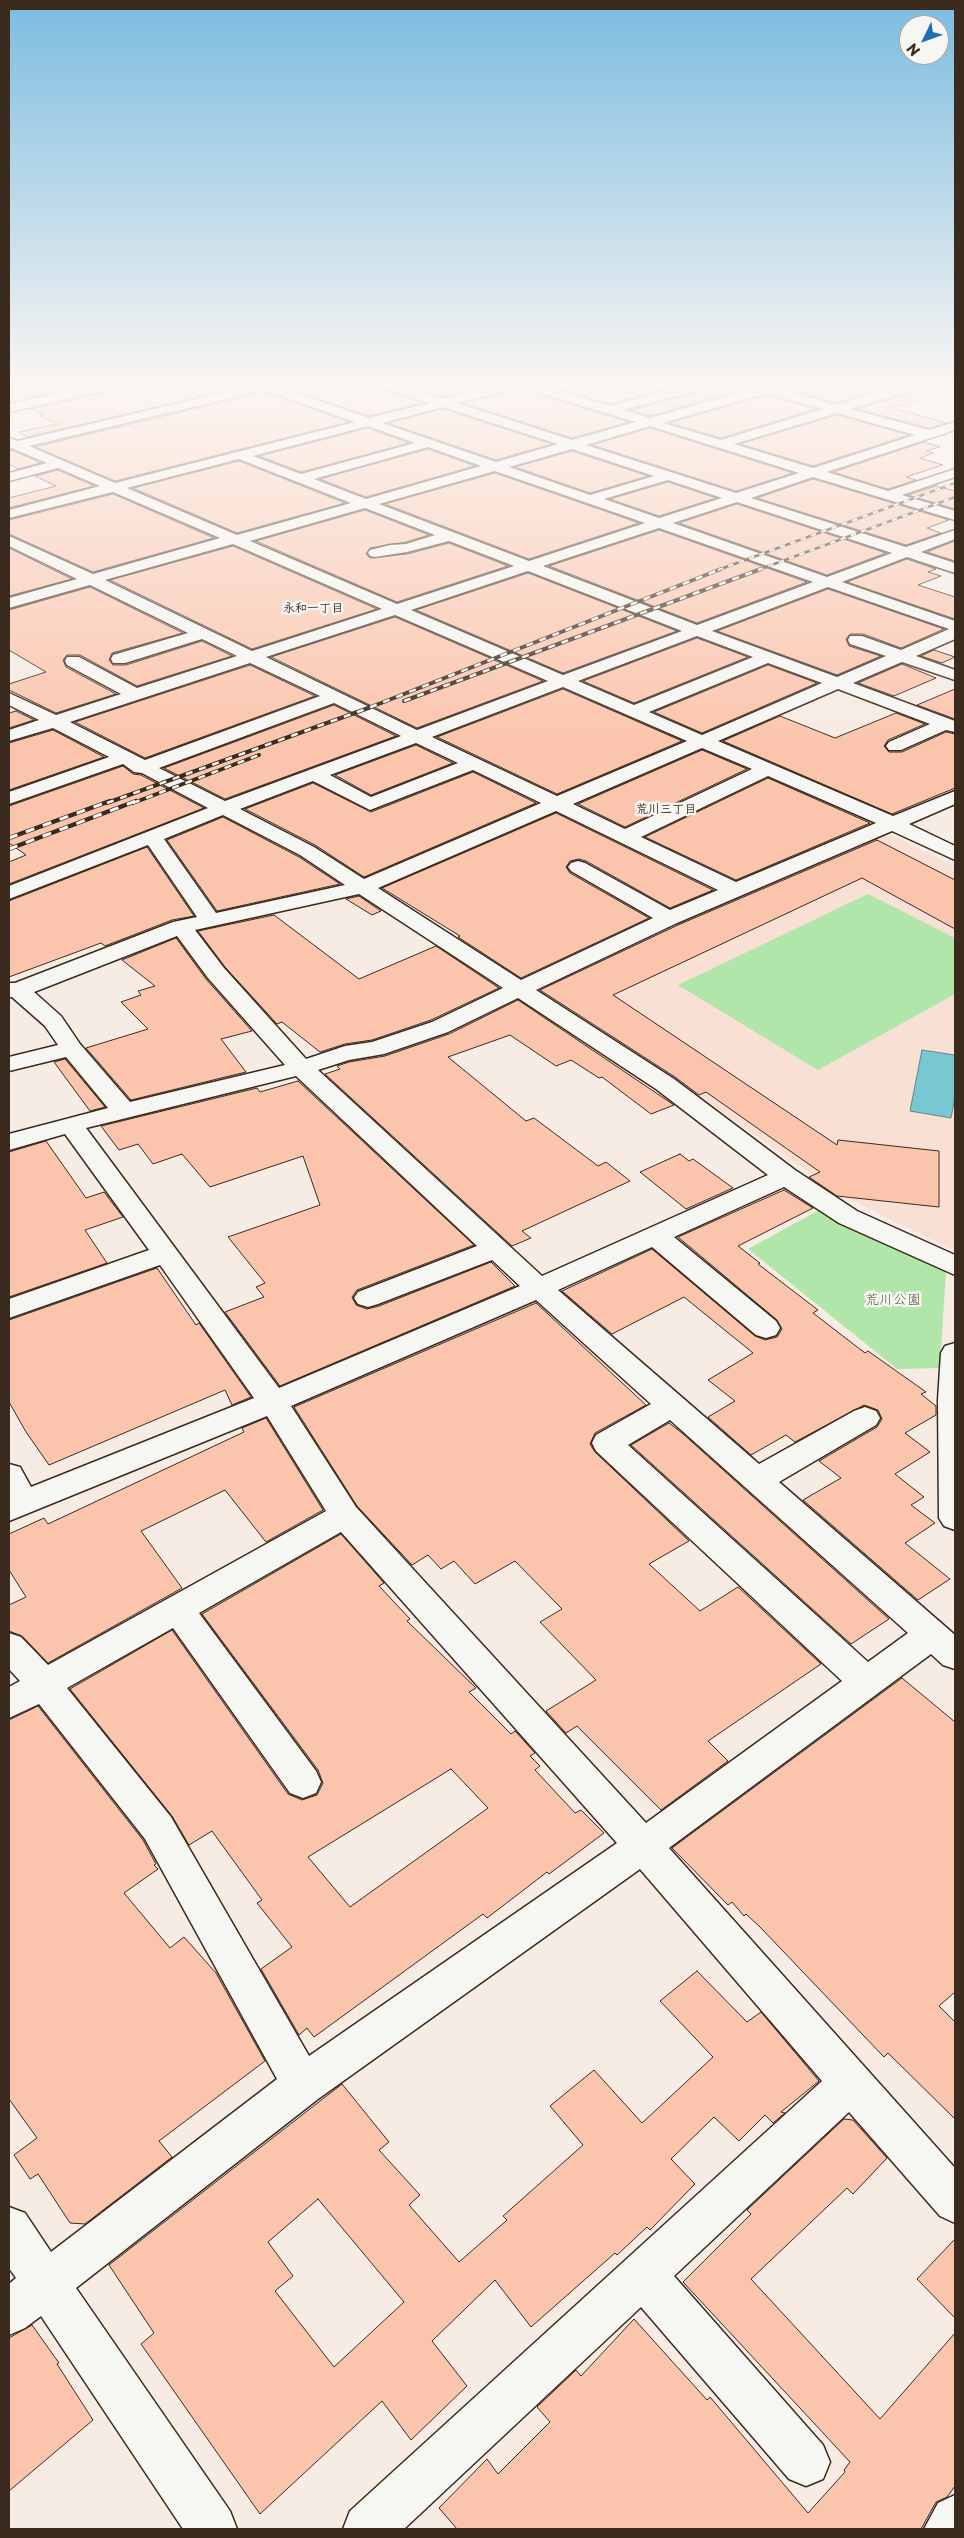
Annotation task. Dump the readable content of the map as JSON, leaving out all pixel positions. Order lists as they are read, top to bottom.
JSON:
{
  "districts": ["永和一丁目", "荒川三丁目"],
  "parks": ["荒川公園"],
  "north": "bottom left"
}
